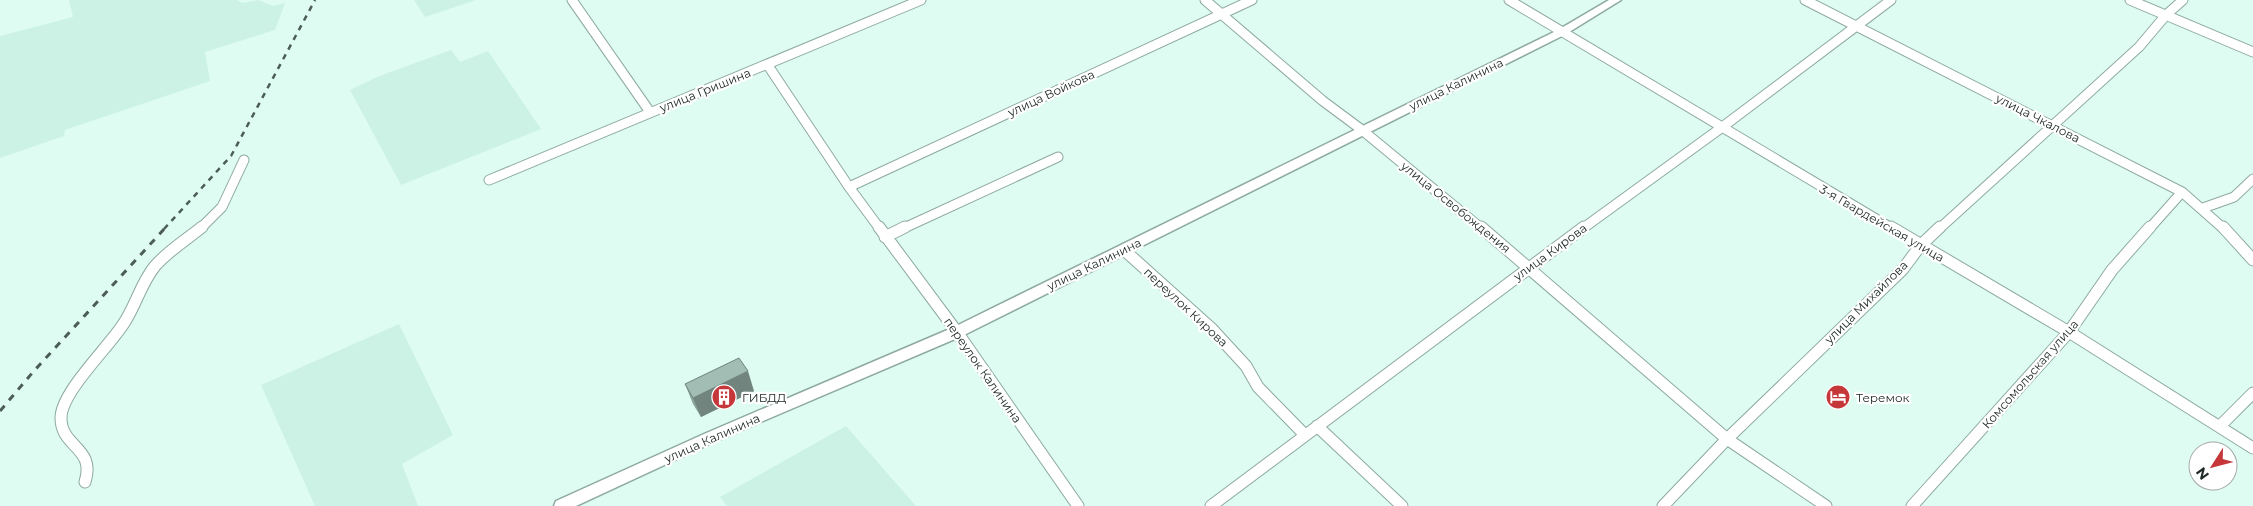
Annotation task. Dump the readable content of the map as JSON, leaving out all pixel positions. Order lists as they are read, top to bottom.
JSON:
{
  "streets": {
    "street": [
      "улица Калинина",
      "улица Гришина",
      "улица Войкова",
      "улица Чкалова",
      "улица Освобождения",
      "3-я Гвардейская улица",
      "улица Кирова",
      "улица Михайлова",
      "переулок Кирова",
      "переулок Калинина",
      "Комсомольская улица"
    ]
  },
  "crossings": [
    ["улица Калинина", "улица Освобождения"],
    ["улица Калинина", "3-я Гвардейская улица"],
    ["улица Калинина", "переулок Кирова"],
    ["улица Калинина", "переулок Калинина"],
    ["улица Гришина", "переулок Калинина"],
    ["улица Войкова", "улица Освобождения"],
    ["улица Войкова", "переулок Калинина"],
    ["улица Чкалова", "улица Кирова"],
    ["улица Чкалова", "улица Михайлова"],
    ["улица Чкалова", "Комсомольская улица"],
    ["улица Освобождения", "улица Кирова"],
    ["улица Освобождения", "улица Михайлова"],
    ["3-я Гвардейская улица", "улица Кирова"],
    ["3-я Гвардейская улица", "улица Михайлова"],
    ["3-я Гвардейская улица", "Комсомольская улица"],
    ["улица Кирова", "переулок Кирова"]
  ],
  "places": {
    "building": ["ГИБДД"],
    "hotel": ["Теремок"]
  },
  "north": "bottom left"
}
